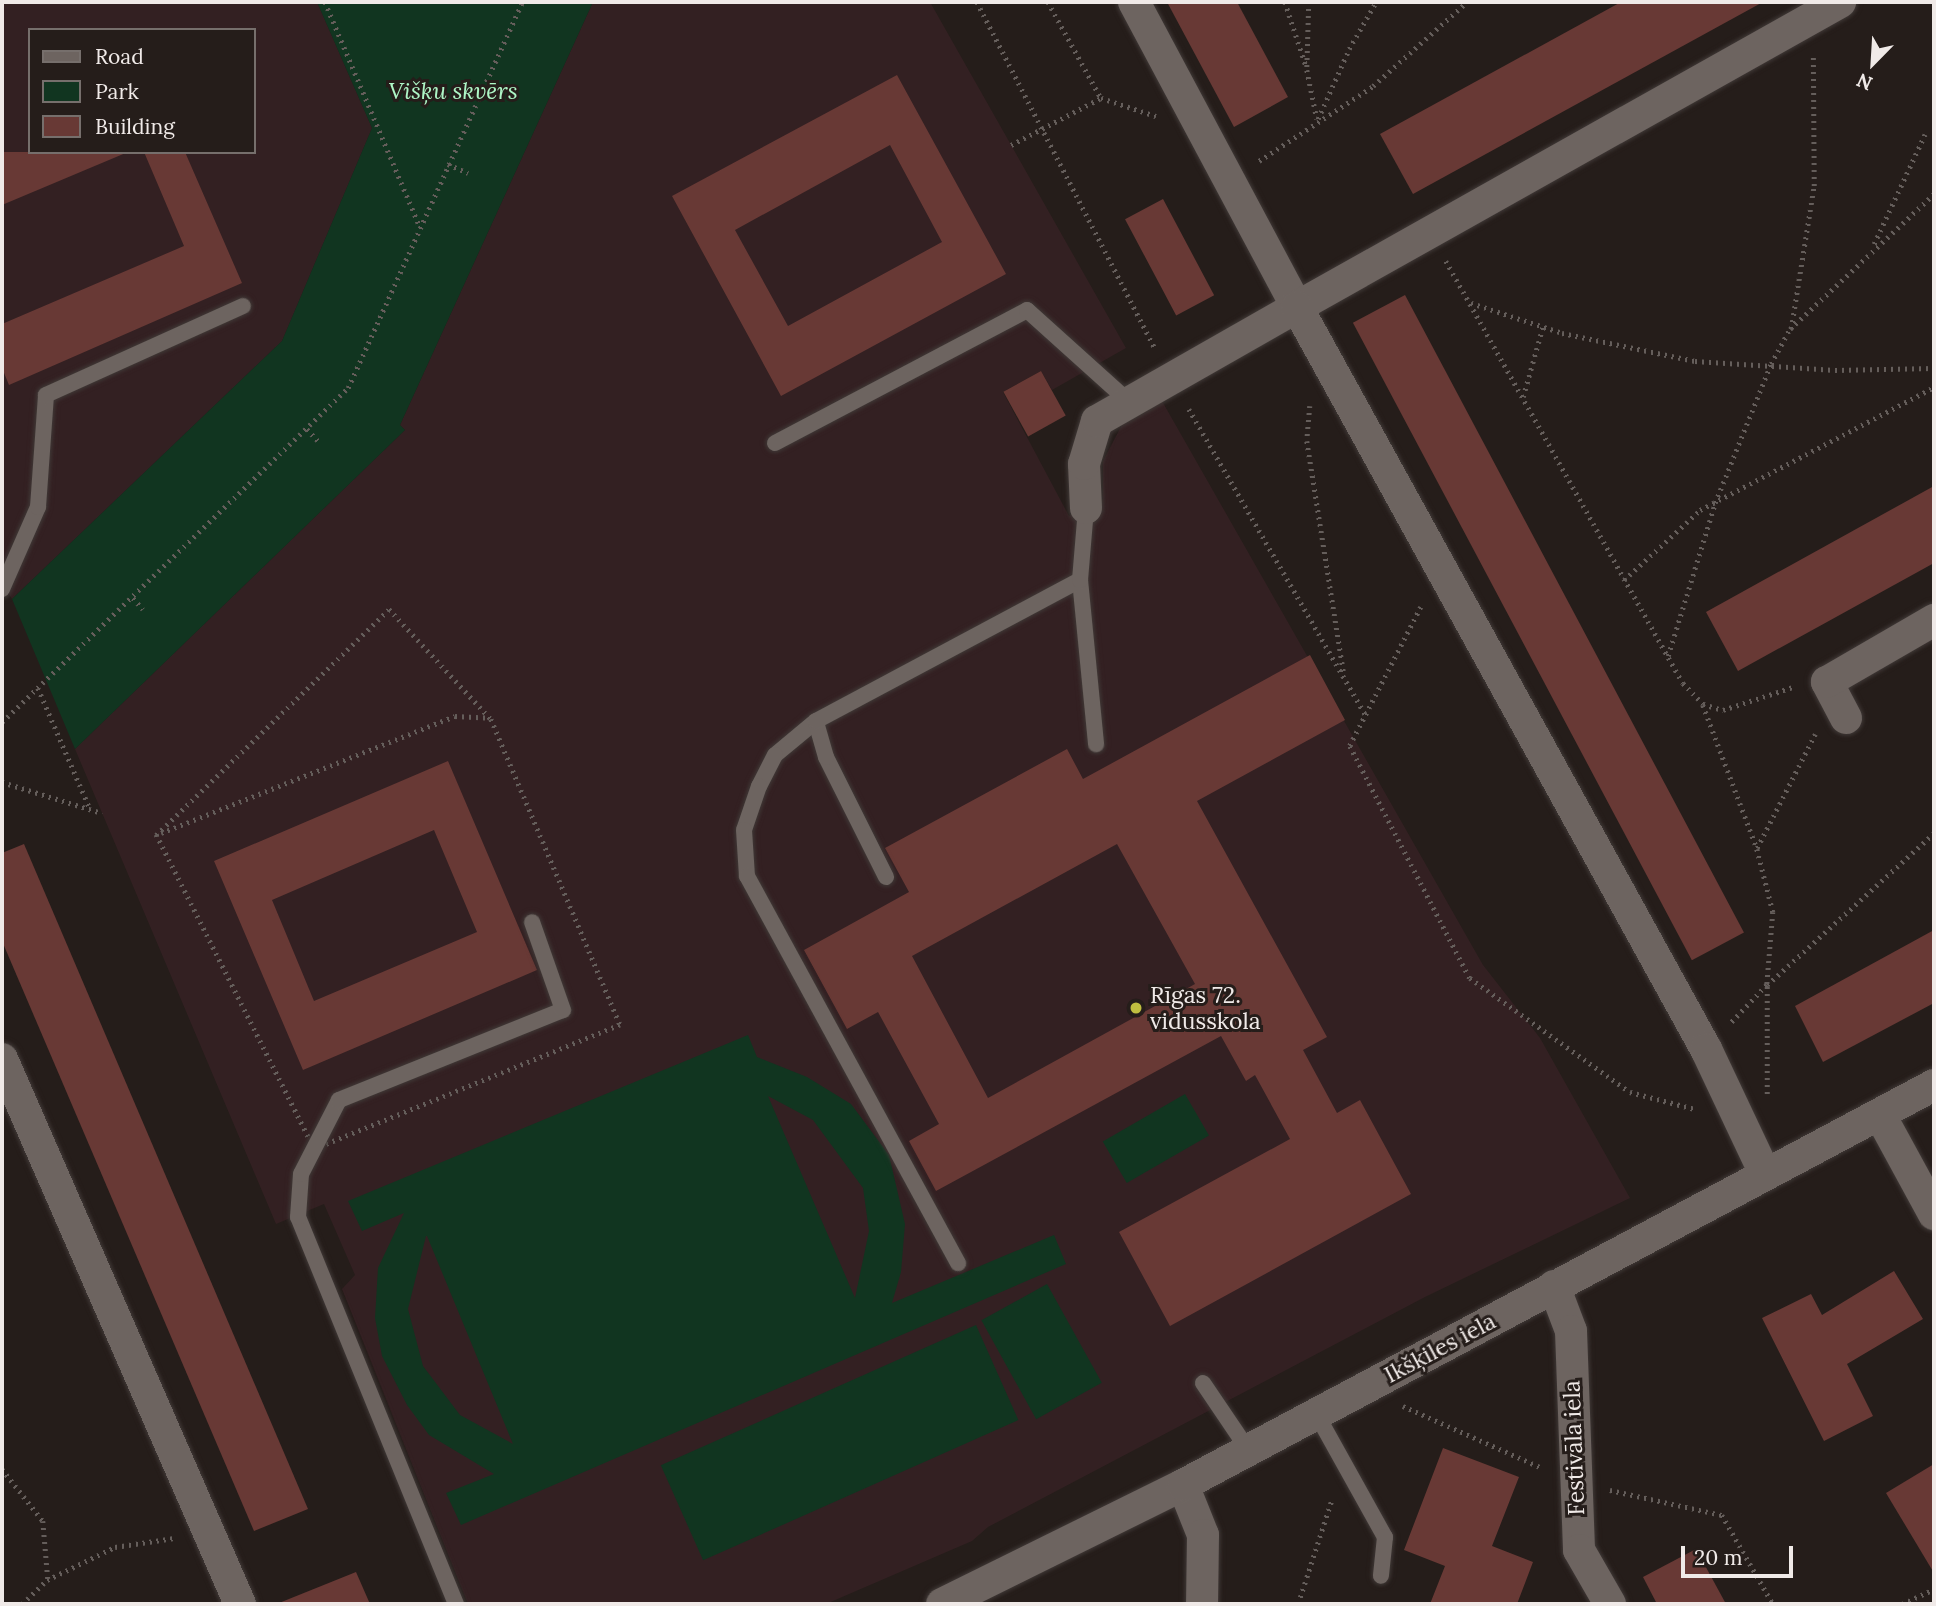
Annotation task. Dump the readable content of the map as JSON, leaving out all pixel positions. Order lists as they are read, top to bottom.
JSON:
{
  "streets": {
    "street": ["Ikšķiles iela", "Festivāla iela"]
  },
  "crossings": [
    ["Ikšķiles iela", "Festivāla iela"]
  ],
  "parks": ["Višķu skvērs"],
  "places": ["Rīgas 72. vidusskola"],
  "legend": ["Road", "Park", "Building"],
  "scale_bar": "20 m",
  "north": "bottom left"
}
